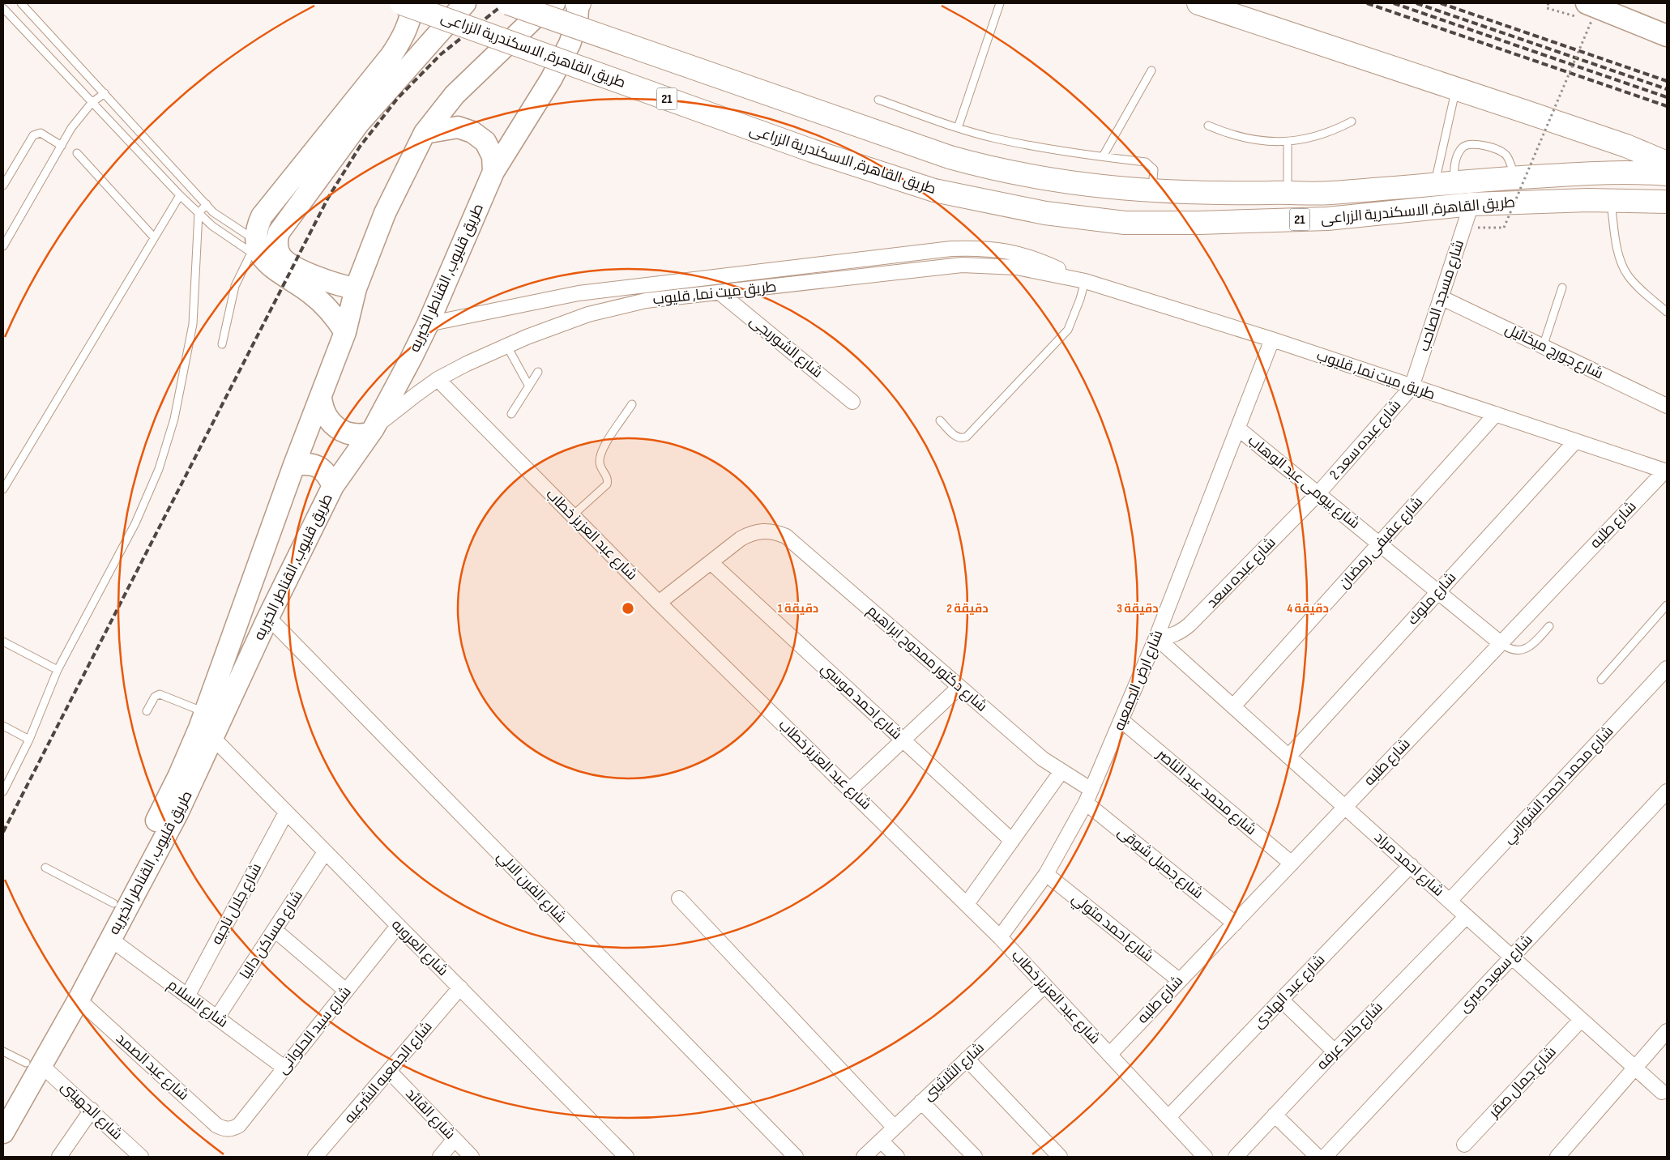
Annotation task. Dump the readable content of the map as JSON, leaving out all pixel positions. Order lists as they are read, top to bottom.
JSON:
{
  "streets": {
    "highway": ["طريق القاهرة, الاسكندرية الزراعى", "21"],
    "main road": ["طريق قليوب, القناطر الخيريه"],
    "street": [
      "طريق ميت نما, قليوب",
      "شارع مسجد الصاحب",
      "شارع الشوربجى",
      "شارع جورج ميخائيل",
      "شارع عبده سعد 2",
      "شارع بيومى عبد الوهاب",
      "شارع طلبه",
      "شارع عبد العزيز خطاب",
      "شارع عفيفى رمضان",
      "شارع عبده سعد",
      "شارع ملوك",
      "شارع دكتور ممدوح ابراهيم",
      "شارع ارض الجمعيه",
      "شارع احمد موسي",
      "شارع محمد احمد الشواربي",
      "شارع محمد عبد الناصر",
      "شارع جميل شوقى",
      "شارع احمد مراد",
      "شارع الفرن الالي",
      "شارع جلال ناجيه",
      "شارع احمد متولي",
      "شارع مساكن داليا",
      "شارع العروبه",
      "شارع سعيد صبرى",
      "شارع عبد الهادى",
      "شارع السلام",
      "شارع سيد الحلوانى",
      "شارع خالد عرفه",
      "شارع عبد الصمد",
      "شارع الثلاثينى",
      "شارع الجمعيه الشرعيه",
      "شارع جمال صقر",
      "شارع الجهينى",
      "شارع القائد"
    ]
  },
  "crossings": [
    ["طريق القاهرة, الاسكندرية الزراعى", "شارع مسجد الصاحب"],
    ["طريق قليوب, القناطر الخيريه", "طريق ميت نما, قليوب"],
    ["طريق قليوب, القناطر الخيريه", "شارع الفرن الالي"],
    ["طريق قليوب, القناطر الخيريه", "شارع العروبه"],
    ["طريق قليوب, القناطر الخيريه", "شارع السلام"],
    ["طريق قليوب, القناطر الخيريه", "شارع عبد الصمد"],
    ["طريق قليوب, القناطر الخيريه", "شارع الجهينى"],
    ["طريق ميت نما, قليوب", "شارع مسجد الصاحب"],
    ["طريق ميت نما, قليوب", "شارع الشوربجى"],
    ["طريق ميت نما, قليوب", "شارع عبده سعد 2"],
    ["طريق ميت نما, قليوب", "شارع طلبه"],
    ["طريق ميت نما, قليوب", "شارع عبد العزيز خطاب"],
    ["طريق ميت نما, قليوب", "شارع عفيفى رمضان"],
    ["طريق ميت نما, قليوب", "شارع ملوك"],
    ["طريق ميت نما, قليوب", "شارع ارض الجمعيه"],
    ["شارع مسجد الصاحب", "شارع جورج ميخائيل"],
    ["شارع مسجد الصاحب", "شارع عبده سعد 2"],
    ["شارع عبده سعد 2", "شارع بيومى عبد الوهاب"],
    ["شارع عبده سعد 2", "شارع عبده سعد"],
    ["شارع بيومى عبد الوهاب", "شارع طلبه"],
    ["شارع بيومى عبد الوهاب", "شارع عفيفى رمضان"],
    ["شارع بيومى عبد الوهاب", "شارع عبده سعد"],
    ["شارع بيومى عبد الوهاب", "شارع ملوك"],
    ["شارع بيومى عبد الوهاب", "شارع ارض الجمعيه"],
    ["شارع طلبه", "شارع عبد العزيز خطاب"],
    ["شارع طلبه", "شارع محمد عبد الناصر"],
    ["شارع طلبه", "شارع جميل شوقى"],
    ["شارع طلبه", "شارع احمد مراد"],
    ["شارع طلبه", "شارع احمد متولي"],
    ["شارع عبد العزيز خطاب", "شارع ارض الجمعيه"],
    ["شارع عبد العزيز خطاب", "شارع عبد الهادى"],
    ["شارع عبد العزيز خطاب", "شارع الثلاثينى"],
    ["شارع عفيفى رمضان", "شارع احمد مراد"],
    ["شارع عبده سعد", "شارع ارض الجمعيه"],
    ["شارع عبده سعد", "شارع احمد مراد"],
    ["شارع ملوك", "شارع احمد مراد"],
    ["شارع دكتور ممدوح ابراهيم", "شارع ارض الجمعيه"],
    ["شارع دكتور ممدوح ابراهيم", "شارع احمد موسي"],
    ["شارع دكتور ممدوح ابراهيم", "شارع جميل شوقى"],
    ["شارع ارض الجمعيه", "شارع محمد عبد الناصر"],
    ["شارع ارض الجمعيه", "شارع جميل شوقى"],
    ["شارع ارض الجمعيه", "شارع احمد مراد"],
    ["شارع ارض الجمعيه", "شارع احمد متولي"],
    ["شارع محمد احمد الشواربي", "شارع احمد مراد"],
    ["شارع احمد مراد", "شارع سعيد صبرى"],
    ["شارع احمد مراد", "شارع عبد الهادى"],
    ["شارع احمد مراد", "شارع خالد عرفه"],
    ["شارع احمد مراد", "شارع جمال صقر"],
    ["شارع جلال ناجيه", "شارع العروبه"],
    ["شارع جلال ناجيه", "شارع السلام"],
    ["شارع مساكن داليا", "شارع العروبه"],
    ["شارع مساكن داليا", "شارع السلام"],
    ["شارع العروبه", "شارع سيد الحلوانى"],
    ["شارع العروبه", "شارع الجمعيه الشرعيه"],
    ["شارع السلام", "شارع سيد الحلوانى"],
    ["شارع سيد الحلوانى", "شارع عبد الصمد"],
    ["شارع الجمعيه الشرعيه", "شارع القائد"]
  ],
  "rings": [
    "1 دقيقة",
    "2 دقيقة",
    "3 دقيقة",
    "4 دقيقة"
  ]
}
